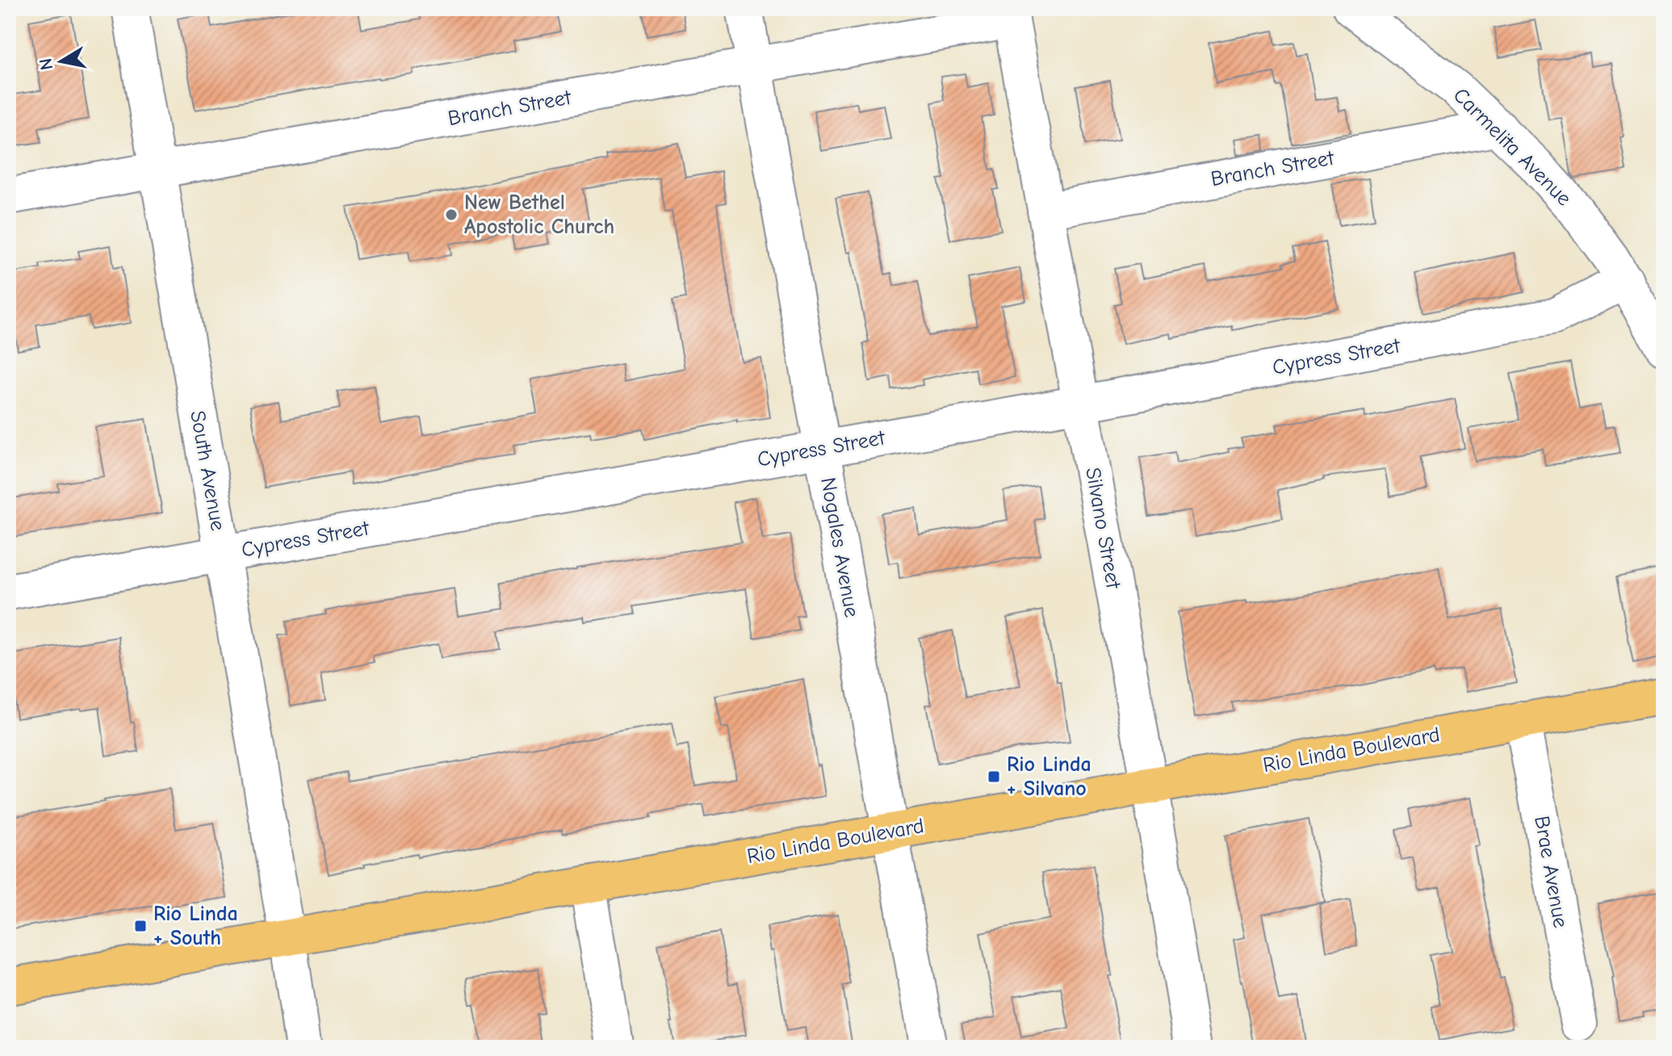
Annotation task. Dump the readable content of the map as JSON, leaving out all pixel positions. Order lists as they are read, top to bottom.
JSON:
{
  "streets": {
    "main road": ["Rio Linda Boulevard"],
    "street": [
      "Branch Street",
      "Carmelita Avenue",
      "Cypress Street",
      "South Avenue",
      "Silvano Street",
      "Nogales Avenue",
      "Brae Avenue"
    ]
  },
  "crossings": [
    ["Branch Street", "Carmelita Avenue"],
    ["Branch Street", "South Avenue"],
    ["Branch Street", "Silvano Street"],
    ["Branch Street", "Nogales Avenue"],
    ["Carmelita Avenue", "Cypress Street"],
    ["Cypress Street", "South Avenue"],
    ["Cypress Street", "Silvano Street"],
    ["Cypress Street", "Nogales Avenue"],
    ["South Avenue", "Rio Linda Boulevard"],
    ["Silvano Street", "Rio Linda Boulevard"],
    ["Nogales Avenue", "Rio Linda Boulevard"],
    ["Rio Linda Boulevard", "Brae Avenue"]
  ],
  "places": {
    "other": ["New Bethel Apostolic Church"],
    "transit": ["Rio Linda + Silvano", "Rio Linda + South"]
  },
  "north": "left"
}
